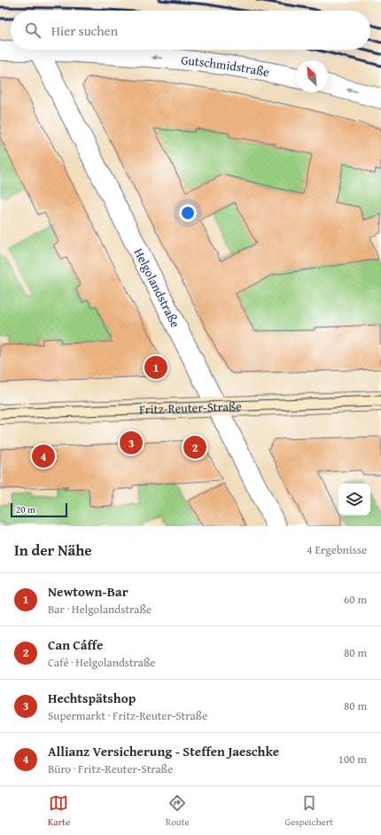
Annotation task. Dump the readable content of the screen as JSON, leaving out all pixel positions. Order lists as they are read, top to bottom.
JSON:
{
  "streets": {
    "main road": ["Fritz-Reuter-Straße"],
    "street": ["Gutschmidstraße", "Helgolandstraße"]
  },
  "crossings": [
    ["Gutschmidstraße", "Helgolandstraße"],
    ["Helgolandstraße", "Fritz-Reuter-Straße"]
  ],
  "one_way": ["Gutschmidstraße"],
  "scale_bar": "20 m",
  "north": "top left",
  "page": {
    "search": "Hier suchen",
    "pins": [
      "1",
      "3",
      "2",
      "4"
    ],
    "scale": "20 m",
    "heading": ["In der Nähe", "4 Ergebnisse"],
    "list": [
      {
        "mark": "1",
        "name": "Newtown-Bar",
        "note": "Bar · Helgolandstraße",
        "value": "60 m"
      },
      {
        "mark": "2",
        "name": "Can Cáffe",
        "note": "Café · Helgolandstraße",
        "value": "80 m"
      },
      {
        "mark": "3",
        "name": "Hechtspätshop",
        "note": "Supermarkt · Fritz-Reuter-Straße",
        "value": "80 m"
      },
      {
        "mark": "4",
        "name": "Allianz Versicherung - Steffen Jaeschke",
        "note": "Büro · Fritz-Reuter-Straße",
        "value": "100 m"
      }
    ],
    "nav": ["Karte", "Route", "Gespeichert"]
  }
}
